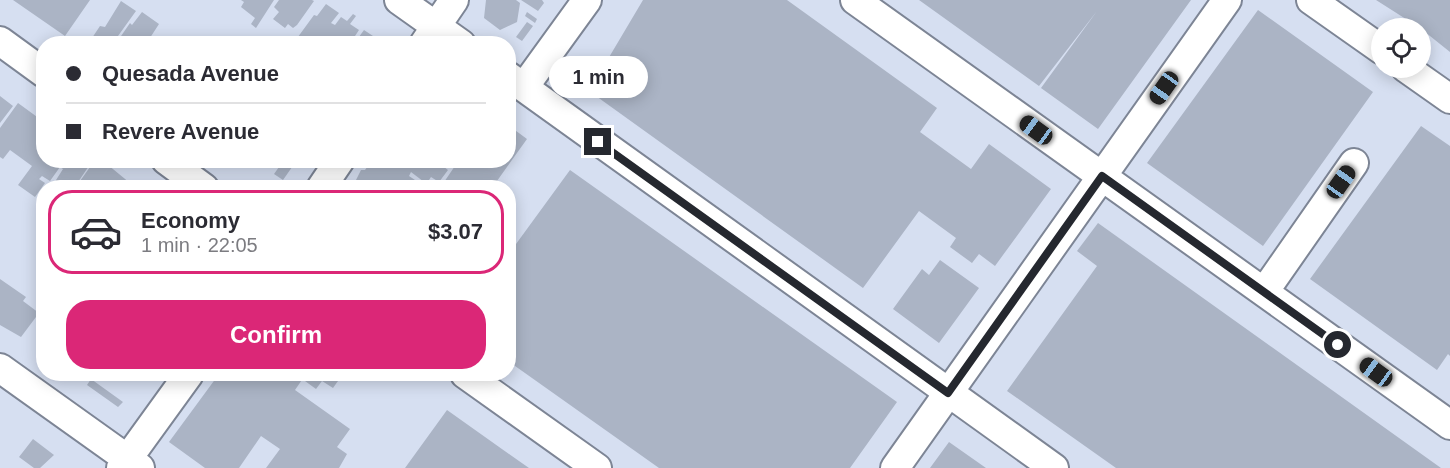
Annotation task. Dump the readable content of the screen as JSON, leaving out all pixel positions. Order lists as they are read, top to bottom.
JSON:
{
  "page": {
    "banner": ["Quesada Avenue", "Revere Avenue"],
    "bubble": "1 min",
    "list": [
      {
        "name": "Economy",
        "note": "1 min · 22:05",
        "value": "$3.07"
      }
    ],
    "buttons": "Confirm"
  }
}
